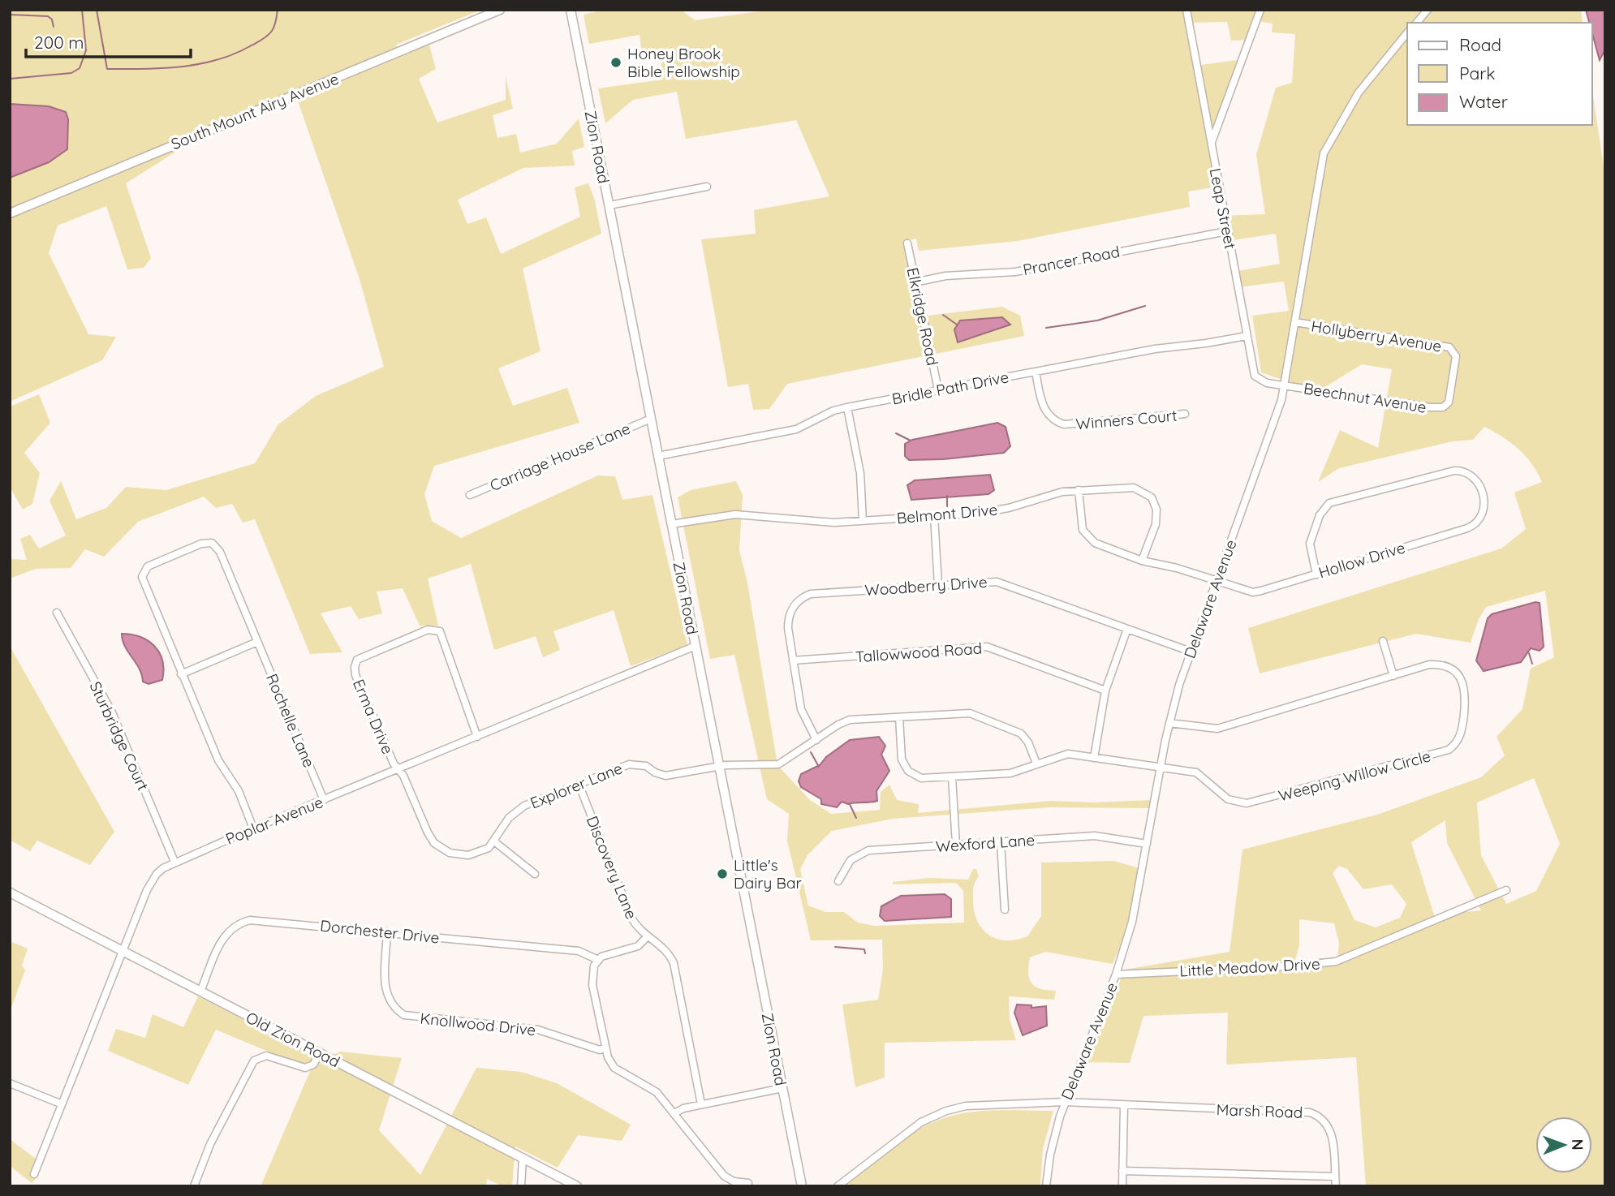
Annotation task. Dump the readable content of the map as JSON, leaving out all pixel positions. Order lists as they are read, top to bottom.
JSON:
{
  "streets": {
    "street": [
      "South Mount Airy Avenue",
      "Zion Road",
      "Leap Street",
      "Prancer Road",
      "Elkridge Road",
      "Hollyberry Avenue",
      "Bridle Path Drive",
      "Beechnut Avenue",
      "Winners Court",
      "Carriage House Lane",
      "Belmont Drive",
      "Hollow Drive",
      "Woodberry Drive",
      "Delaware Avenue",
      "Tallowwood Road",
      "Erma Drive",
      "Rochelle Lane",
      "Sturbridge Court",
      "Weeping Willow Circle",
      "Explorer Lane",
      "Poplar Avenue",
      "Wexford Lane",
      "Discovery Lane",
      "Dorchester Drive",
      "Little Meadow Drive",
      "Knollwood Drive",
      "Old Zion Road",
      "Marsh Road"
    ]
  },
  "crossings": [
    ["Zion Road", "Bridle Path Drive"],
    ["Zion Road", "Carriage House Lane"],
    ["Zion Road", "Belmont Drive"],
    ["Zion Road", "Explorer Lane"],
    ["Zion Road", "Poplar Avenue"],
    ["Leap Street", "Prancer Road"],
    ["Leap Street", "Bridle Path Drive"],
    ["Leap Street", "Beechnut Avenue"],
    ["Leap Street", "Delaware Avenue"],
    ["Prancer Road", "Elkridge Road"],
    ["Elkridge Road", "Bridle Path Drive"],
    ["Hollyberry Avenue", "Beechnut Avenue"],
    ["Hollyberry Avenue", "Delaware Avenue"],
    ["Bridle Path Drive", "Winners Court"],
    ["Beechnut Avenue", "Delaware Avenue"],
    ["Belmont Drive", "Hollow Drive"],
    ["Hollow Drive", "Delaware Avenue"],
    ["Woodberry Drive", "Delaware Avenue"],
    ["Woodberry Drive", "Tallowwood Road"],
    ["Woodberry Drive", "Explorer Lane"],
    ["Delaware Avenue", "Weeping Willow Circle"],
    ["Delaware Avenue", "Wexford Lane"],
    ["Delaware Avenue", "Little Meadow Drive"],
    ["Delaware Avenue", "Marsh Road"],
    ["Erma Drive", "Explorer Lane"],
    ["Erma Drive", "Poplar Avenue"],
    ["Rochelle Lane", "Poplar Avenue"],
    ["Sturbridge Court", "Poplar Avenue"],
    ["Weeping Willow Circle", "Explorer Lane"],
    ["Explorer Lane", "Poplar Avenue"],
    ["Explorer Lane", "Discovery Lane"],
    ["Poplar Avenue", "Old Zion Road"],
    ["Dorchester Drive", "Knollwood Drive"],
    ["Dorchester Drive", "Old Zion Road"]
  ],
  "places": ["Honey Brook Bible Fellowship", "Little's Dairy Bar"],
  "legend": ["Road", "Park", "Water"],
  "scale_bar": "200 m",
  "north": "right"
}
